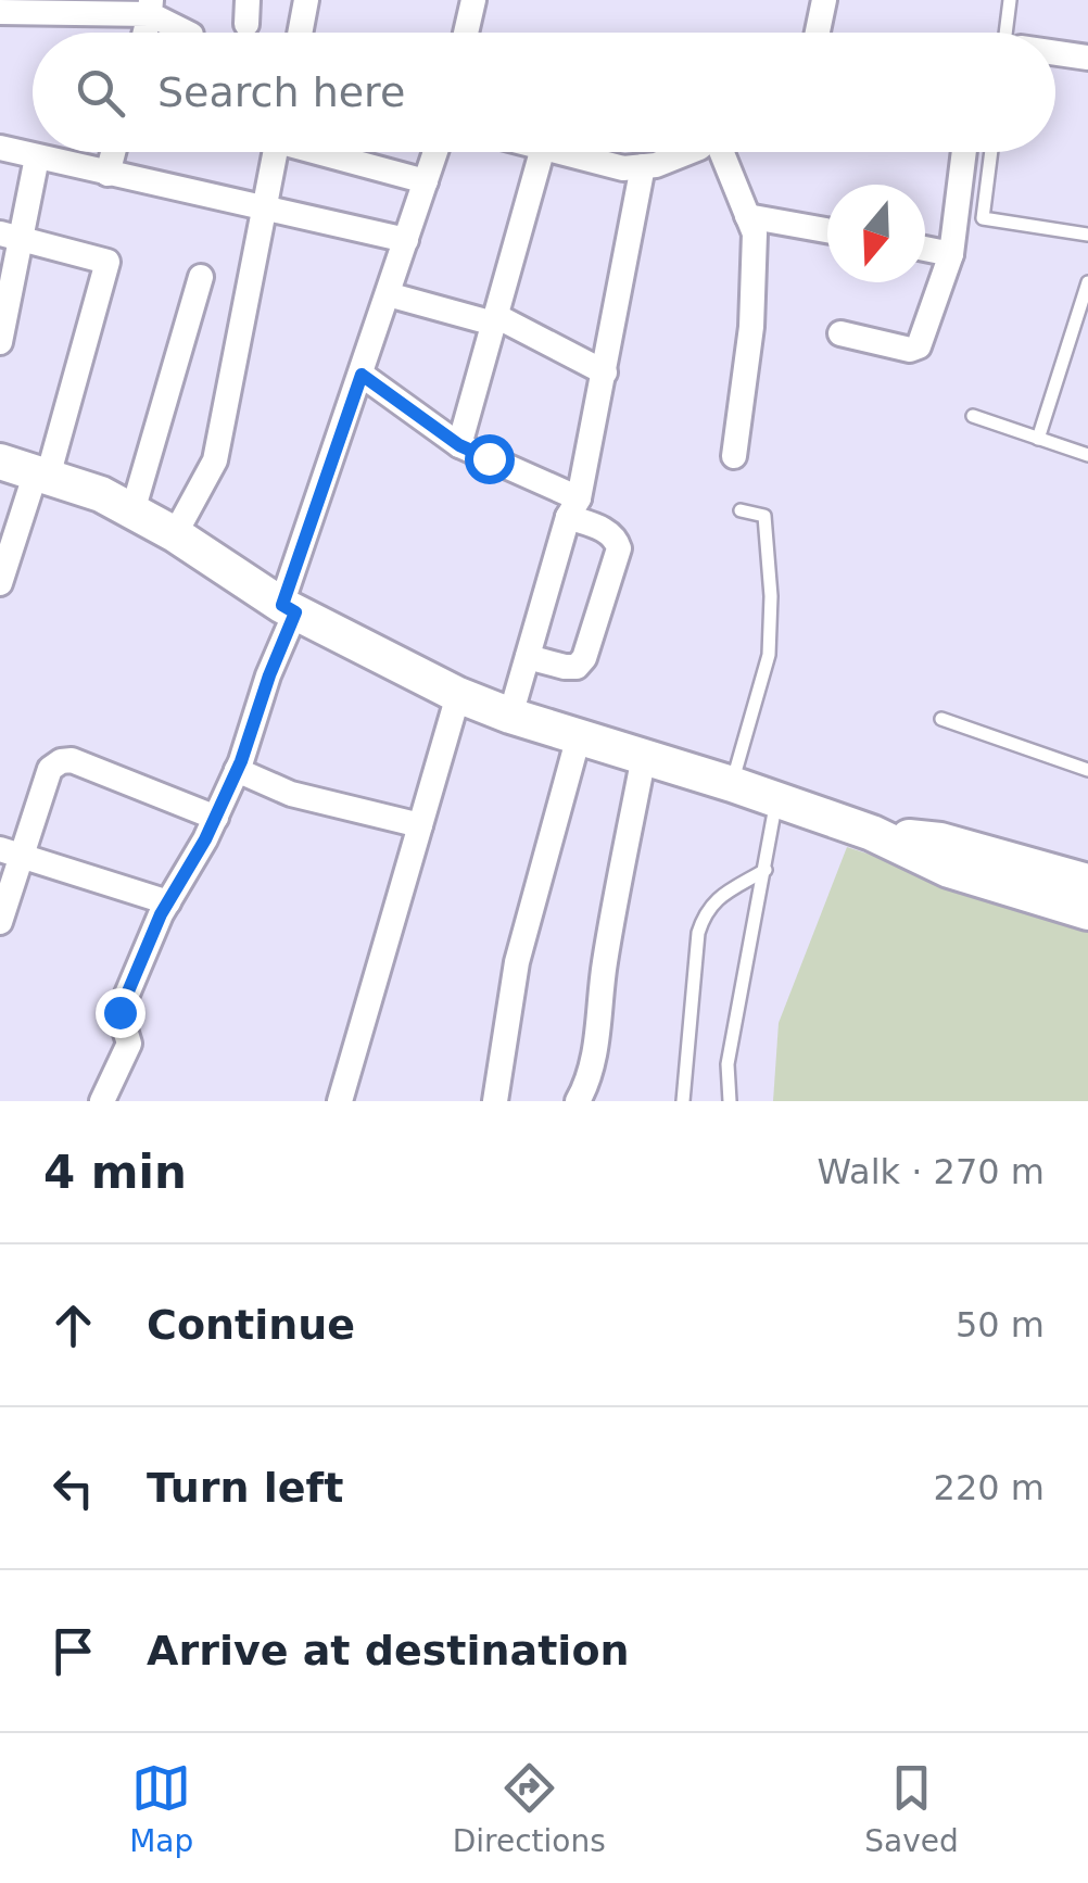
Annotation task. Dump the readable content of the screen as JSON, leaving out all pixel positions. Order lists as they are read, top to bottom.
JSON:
{
  "north": "bottom",
  "page": {
    "search": "Search here",
    "heading": ["4 min", "Walk · 270 m"],
    "list": [
      ["Continue", "50 m"],
      ["Turn left", "220 m"],
      "Arrive at destination"
    ],
    "nav": ["Map", "Directions", "Saved"]
  }
}
